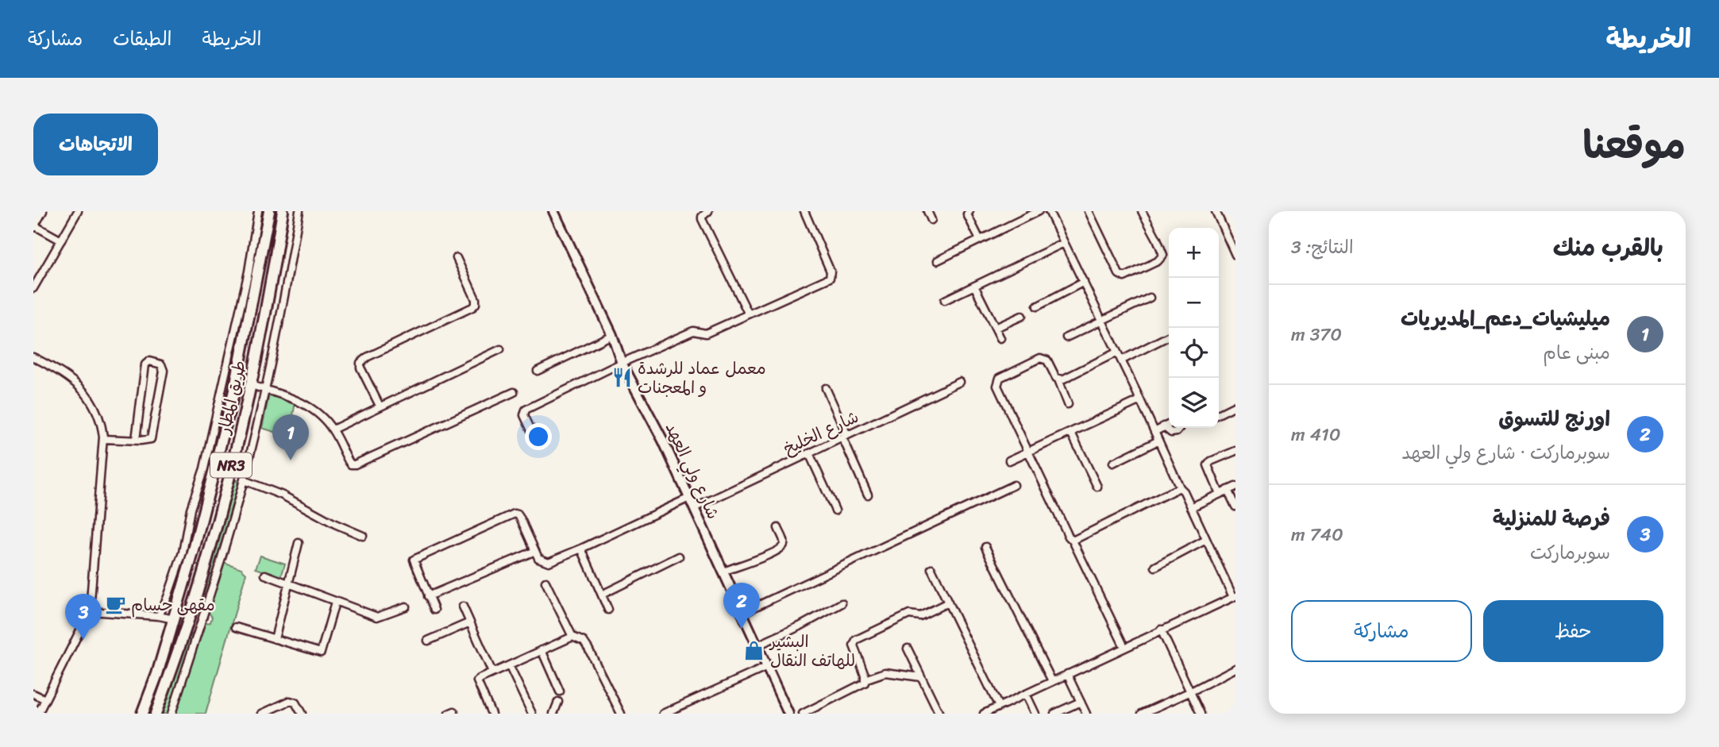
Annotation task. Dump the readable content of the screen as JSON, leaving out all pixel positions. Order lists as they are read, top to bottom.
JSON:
{
  "streets": {
    "highway": ["طريق المطار", "NR3"],
    "main road": ["شارع ولي العهد"],
    "street": ["شارع الخليخ"]
  },
  "crossings": [
    ["شارع الخليخ", "شارع ولي العهد"]
  ],
  "places": {
    "restaurant": ["معمل عماد للرشدة و المعجنات"],
    "cafe": ["مقهى حسام"],
    "shop": ["البشير للهاتف النقال"]
  },
  "page": {
    "header": "الخريطة",
    "nav": ["الخريطة", "الطبقات", "مشاركة"],
    "title": "موقعنا",
    "buttons": [
      "الاتجاهات",
      ["حفظ", "مشاركة"]
    ],
    "heading": ["بالقرب منك", "النتائج: 3"],
    "map_buttons": ["+", "−"],
    "list": [
      {
        "mark": "1",
        "name": "ميليشيات_دعم_المديريات",
        "note": "مبنى عام",
        "value": "370 m"
      },
      {
        "mark": "2",
        "name": "اورنج للتسوق",
        "note": "سوبرماركت · شارع ولي العهد",
        "value": "410 m"
      },
      {
        "mark": "3",
        "name": "فرصة للمنزلية",
        "note": "سوبرماركت",
        "value": "740 m"
      }
    ],
    "pins": ["1", "2", "3"]
  }
}
